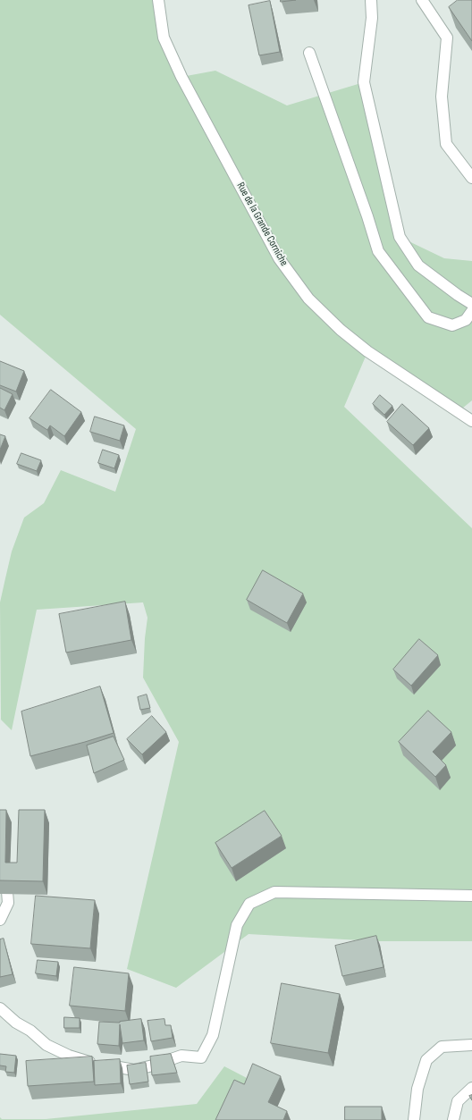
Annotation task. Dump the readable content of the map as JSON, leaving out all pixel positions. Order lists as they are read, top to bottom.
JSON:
{
  "streets": {
    "street": ["Rue de la Grande Corniche"]
  }
}
